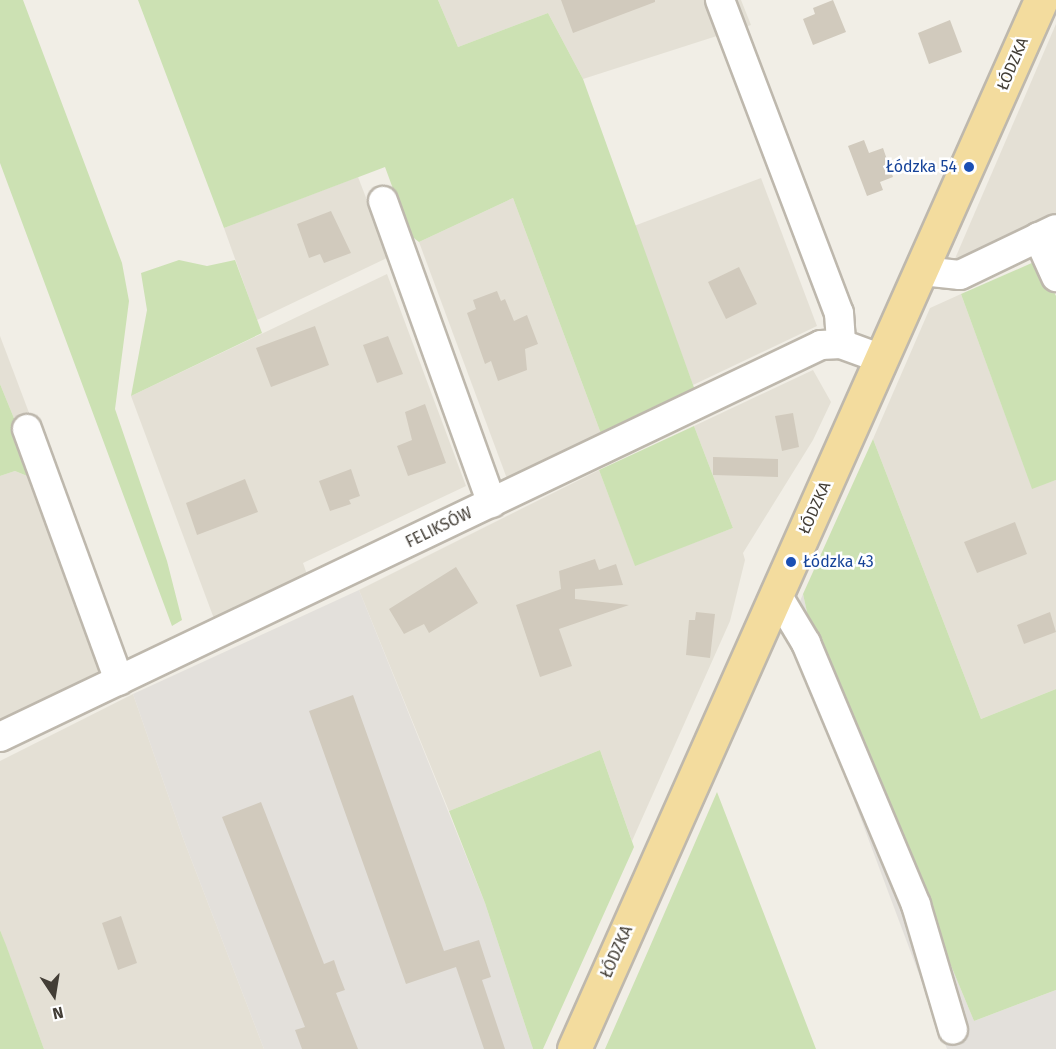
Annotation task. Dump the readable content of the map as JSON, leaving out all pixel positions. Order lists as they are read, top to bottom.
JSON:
{
  "streets": {
    "main road": ["ŁÓDZKA"],
    "street": ["FELIKSÓW"]
  },
  "places": ["Łódzka 54", "Łódzka 43"],
  "north": "bottom"
}
